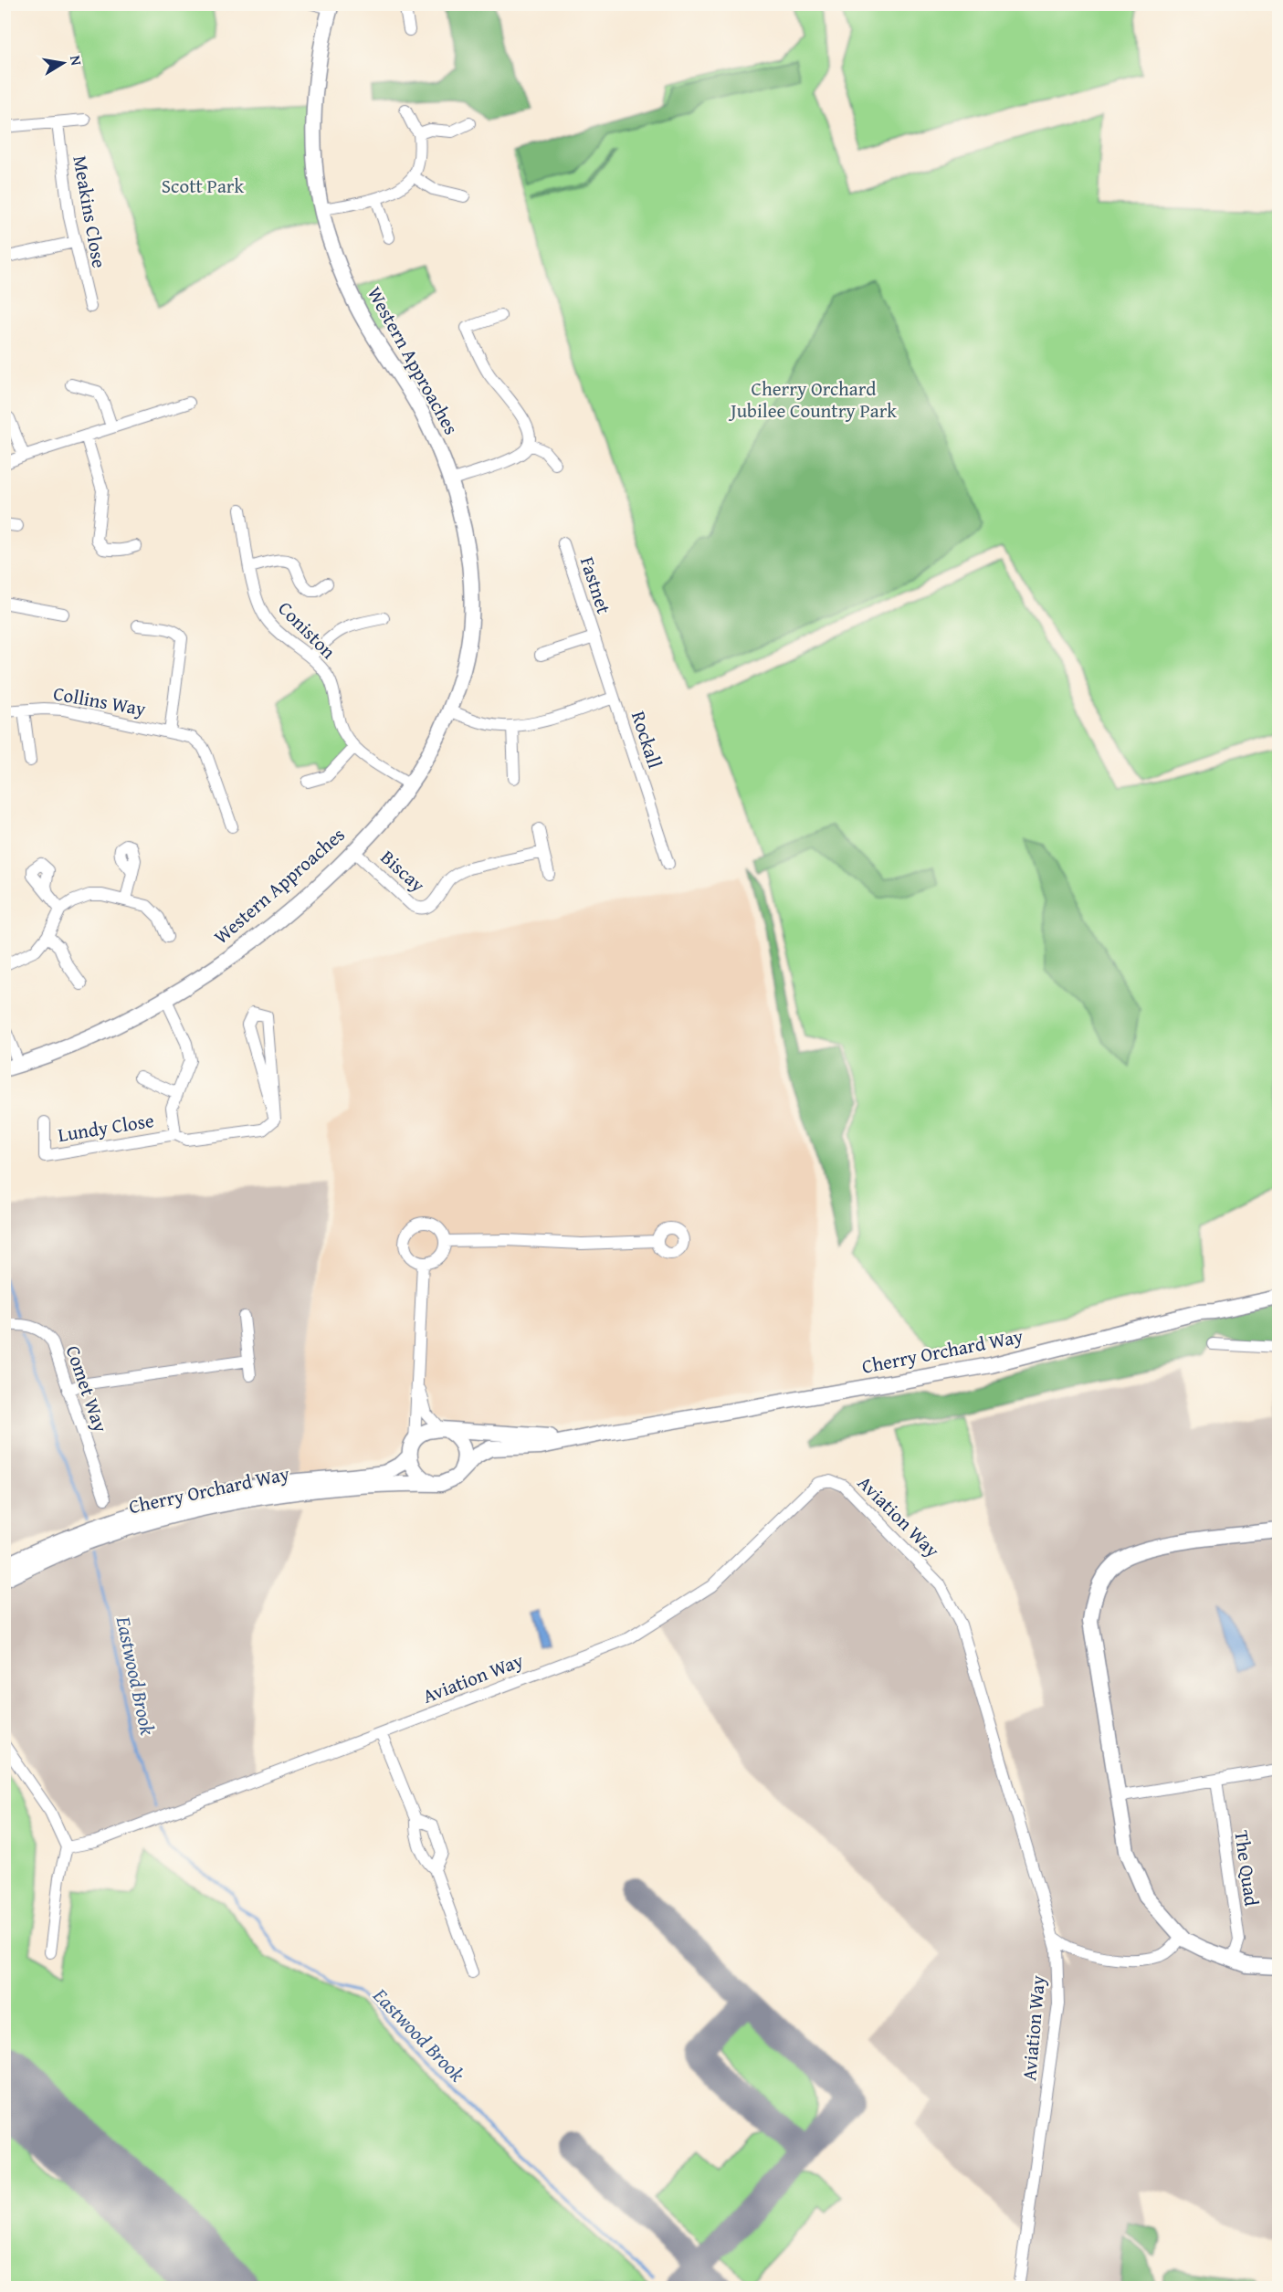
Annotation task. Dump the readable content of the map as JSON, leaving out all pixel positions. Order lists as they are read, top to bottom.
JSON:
{
  "streets": {
    "main road": ["Western Approaches", "Cherry Orchard Way"],
    "street": [
      "Meakins Close",
      "Fastnet",
      "Coniston",
      "Collins Way",
      "Rockall",
      "Biscay",
      "Lundy Close",
      "Comet Way",
      "Aviation Way",
      "The Quad"
    ]
  },
  "crossings": [
    ["Western Approaches", "Coniston"],
    ["Western Approaches", "Rockall"],
    ["Western Approaches", "Biscay"],
    ["Western Approaches", "Lundy Close"],
    ["Fastnet", "Rockall"]
  ],
  "water": ["Eastwood Brook"],
  "parks": ["Scott Park", "Cherry Orchard Jubilee Country Park"],
  "north": "right"
}
